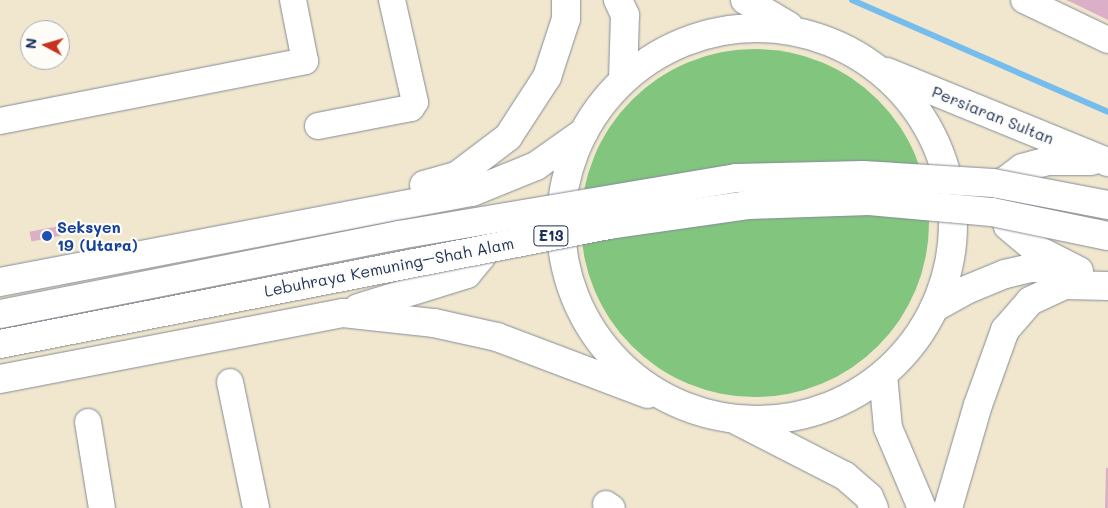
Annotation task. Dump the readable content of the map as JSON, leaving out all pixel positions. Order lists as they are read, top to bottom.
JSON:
{
  "streets": {
    "main road": ["Persiaran Sultan", "E13", "Lebuhraya Kemuning–Shah Alam"]
  },
  "places": ["Seksyen 19 (Utara)"],
  "north": "left"
}
